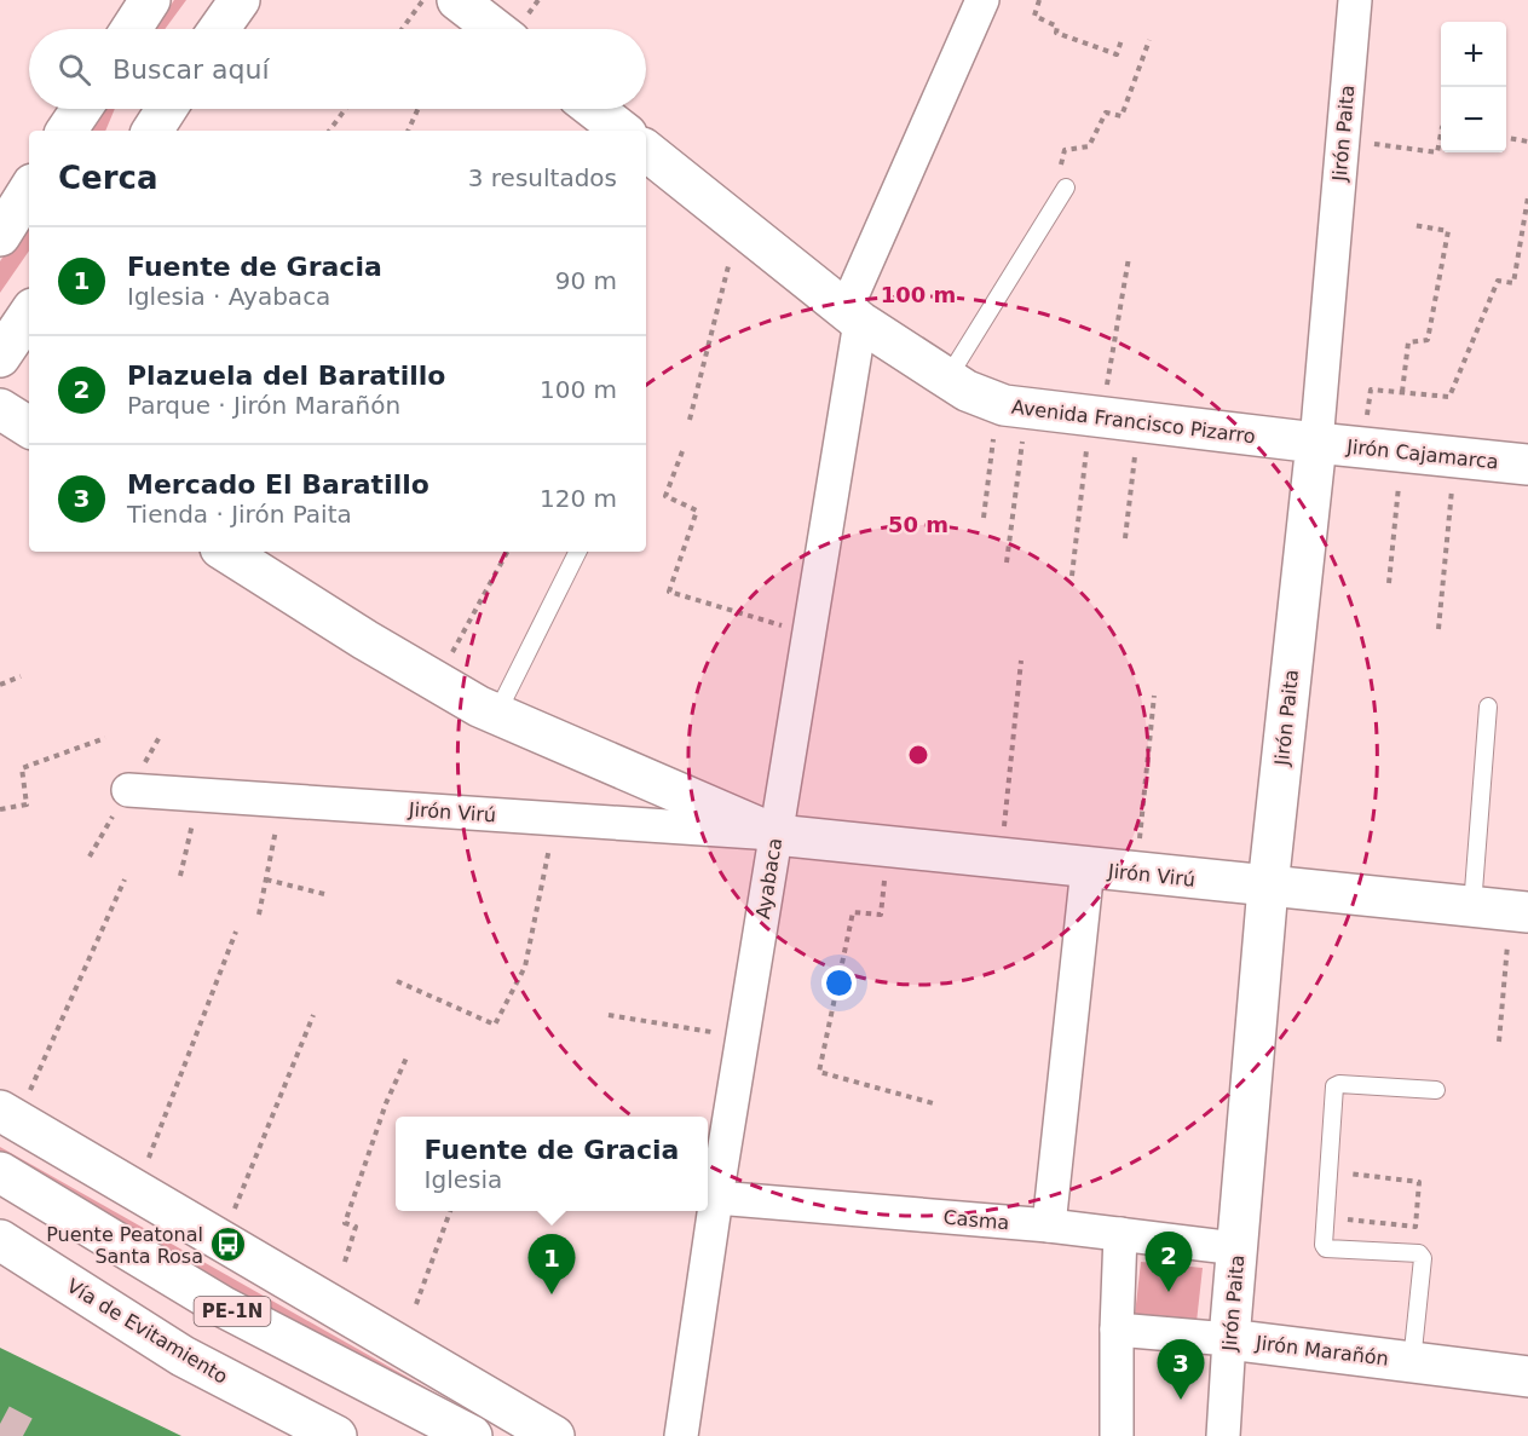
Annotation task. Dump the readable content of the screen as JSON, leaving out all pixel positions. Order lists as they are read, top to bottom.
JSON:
{
  "streets": {
    "main road": [
      "Jirón Paita",
      "Avenida Francisco Pizarro",
      "Jirón Cajamarca",
      "Jirón Virú",
      "PE-1N",
      "Vía de Evitamiento",
      "Jirón Marañón"
    ],
    "street": ["Ayabaca", "Casma"]
  },
  "crossings": [
    ["Jirón Paita", "Avenida Francisco Pizarro"],
    ["Jirón Paita", "Jirón Cajamarca"],
    ["Jirón Paita", "Jirón Virú"],
    ["Jirón Paita", "Casma"],
    ["Jirón Paita", "Jirón Marañón"],
    ["Avenida Francisco Pizarro", "Jirón Cajamarca"],
    ["Avenida Francisco Pizarro", "Ayabaca"],
    ["Jirón Virú", "Ayabaca"],
    ["Ayabaca", "Casma"]
  ],
  "places": {
    "bus stop": ["Puente Peatonal Santa Rosa"]
  },
  "page": {
    "map_buttons": ["+", "−"],
    "search": "Buscar aquí",
    "heading": ["Cerca", "3 resultados"],
    "list": [
      {
        "mark": "1",
        "name": "Fuente de Gracia",
        "note": "Iglesia · Ayabaca",
        "value": "90 m"
      },
      {
        "mark": "2",
        "name": "Plazuela del Baratillo",
        "note": "Parque · Jirón Marañón",
        "value": "100 m"
      },
      {
        "mark": "3",
        "name": "Mercado El Baratillo",
        "note": "Tienda · Jirón Paita",
        "value": "120 m"
      }
    ],
    "popup": ["Fuente de Gracia", "Iglesia"],
    "pins": ["2", "1", "3"]
  },
  "rings": ["100 m", "50 m"]
}
